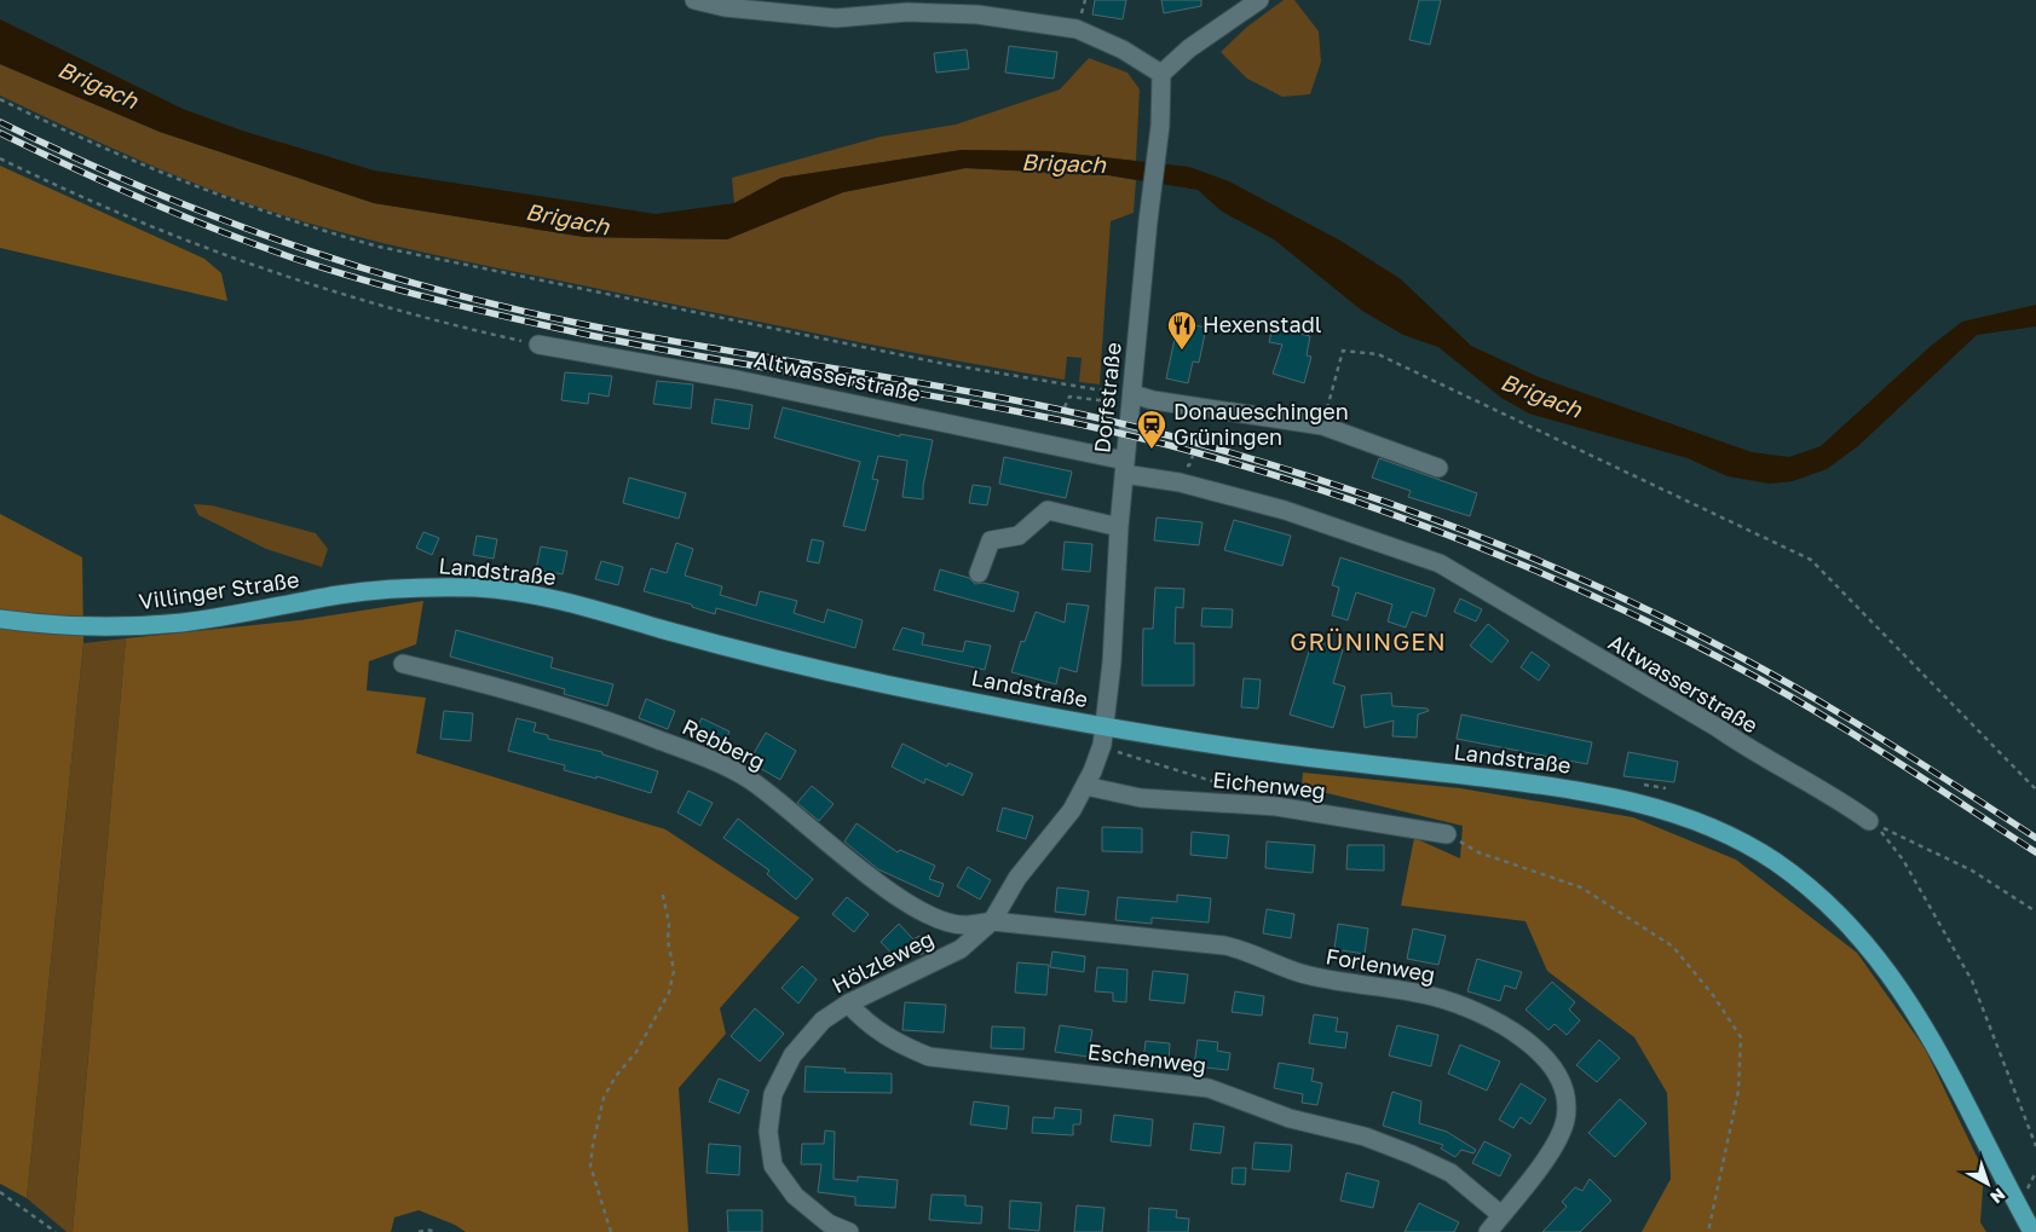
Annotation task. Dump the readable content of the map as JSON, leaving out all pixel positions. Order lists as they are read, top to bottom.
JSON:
{
  "streets": {
    "main road": ["Landstraße", "Villinger Straße"],
    "street": [
      "Altwasserstraße",
      "Dorfstraße",
      "Rebberg",
      "Eichenweg",
      "Hölzleweg",
      "Forlenweg",
      "Eschenweg"
    ]
  },
  "crossings": [
    ["Altwasserstraße", "Dorfstraße"],
    ["Dorfstraße", "Landstraße"],
    ["Dorfstraße", "Hölzleweg"],
    ["Landstraße", "Villinger Straße"],
    ["Landstraße", "Hölzleweg"],
    ["Rebberg", "Hölzleweg"],
    ["Rebberg", "Forlenweg"],
    ["Eichenweg", "Hölzleweg"],
    ["Hölzleweg", "Forlenweg"],
    ["Hölzleweg", "Eschenweg"],
    ["Forlenweg", "Eschenweg"]
  ],
  "districts": ["GRÜNINGEN"],
  "water": ["Brigach"],
  "places": {
    "restaurant": ["Hexenstadl"],
    "station": ["Donaueschingen Grüningen"]
  },
  "north": "bottom right"
}
